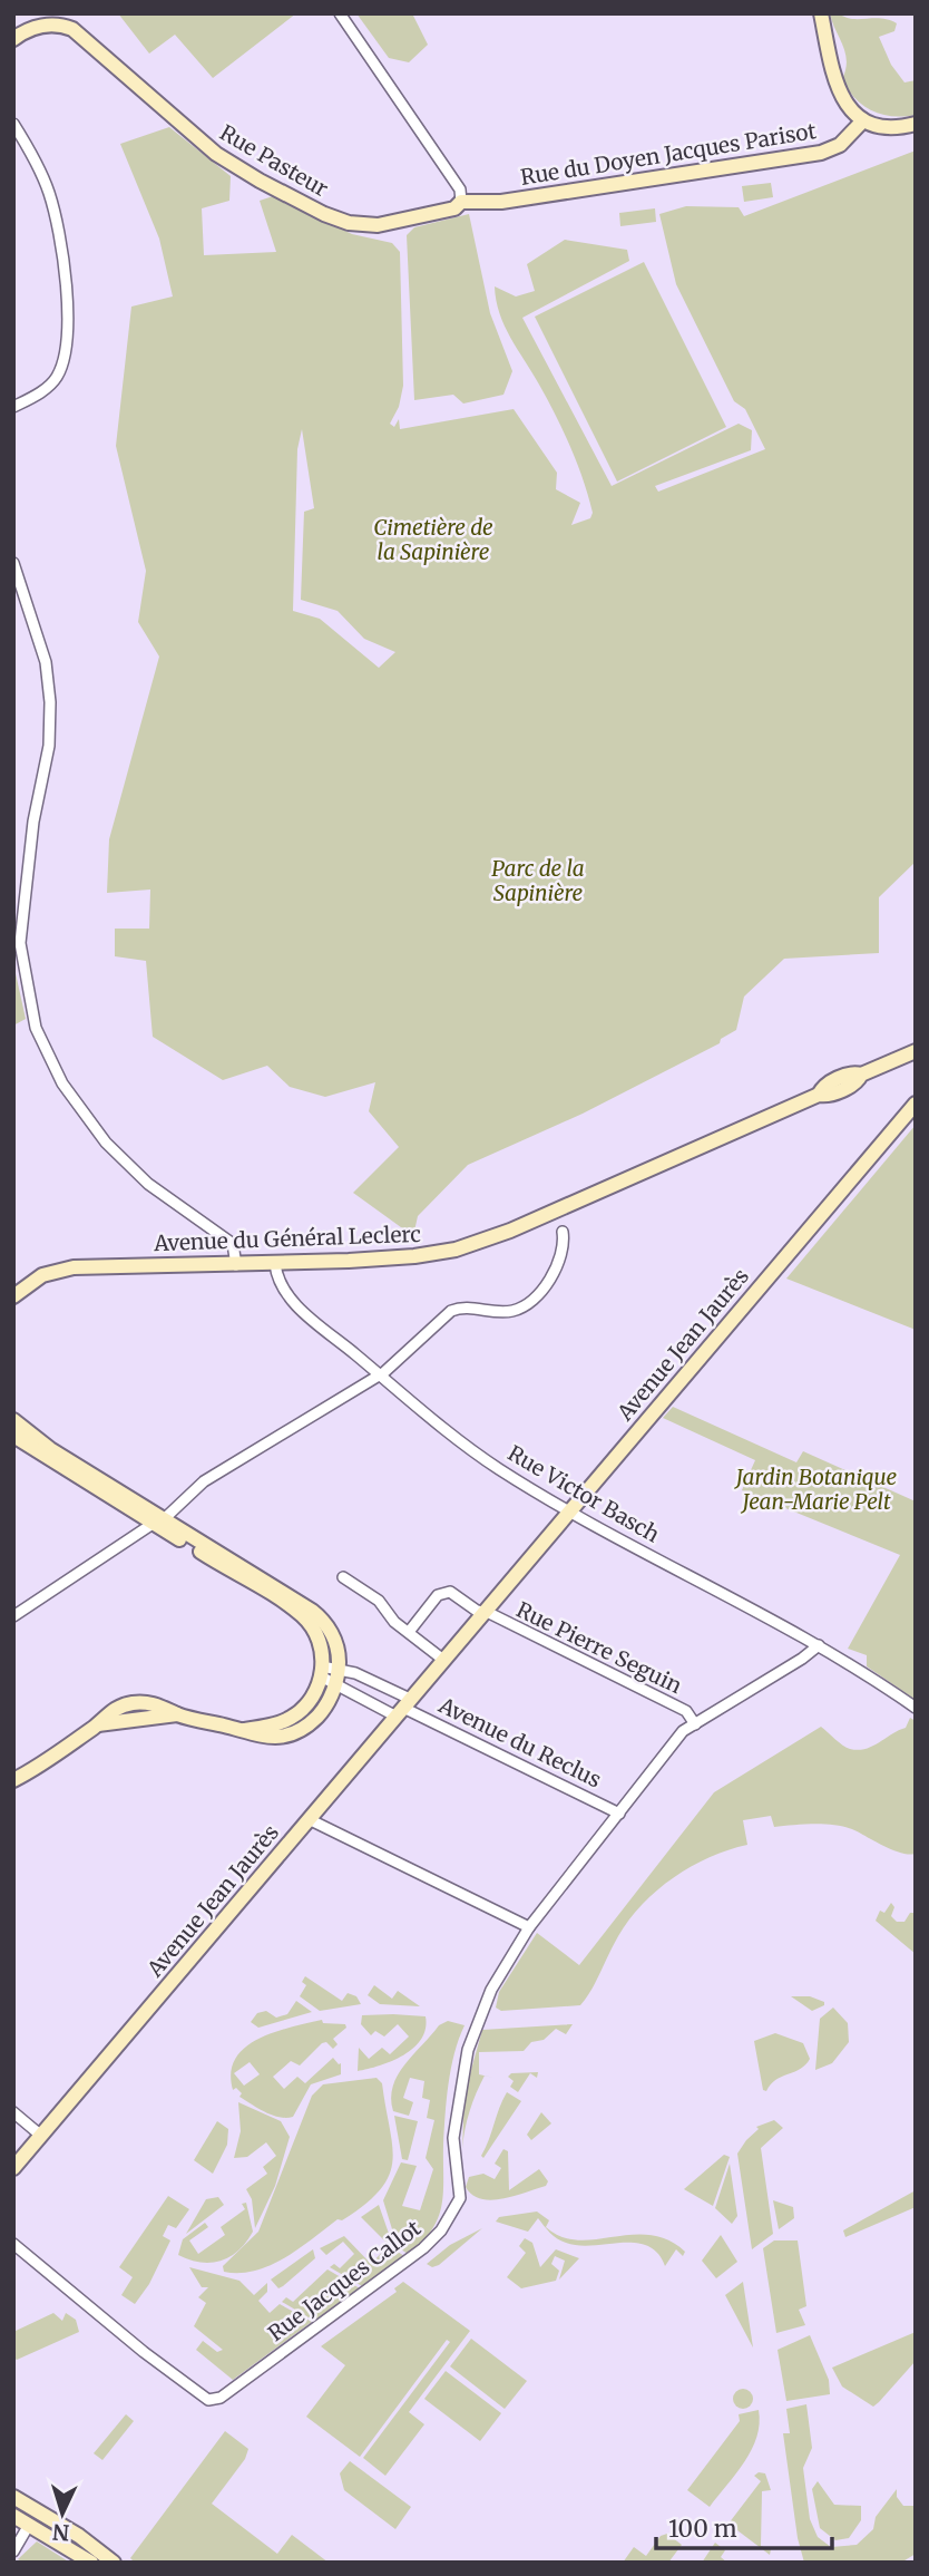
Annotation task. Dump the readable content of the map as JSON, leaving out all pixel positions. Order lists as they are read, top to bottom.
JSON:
{
  "streets": {
    "street": [
      "Rue du Doyen Jacques Parisot",
      "Rue Pasteur",
      "Avenue du Général Leclerc",
      "Avenue Jean Jaurès",
      "Rue Victor Basch",
      "Rue Pierre Seguin",
      "Avenue du Reclus",
      "Rue Jacques Callot"
    ]
  },
  "crossings": [
    ["Rue du Doyen Jacques Parisot", "Rue Pasteur"],
    ["Avenue du Général Leclerc", "Rue Victor Basch"],
    ["Avenue Jean Jaurès", "Rue Victor Basch"],
    ["Avenue Jean Jaurès", "Rue Pierre Seguin"],
    ["Avenue Jean Jaurès", "Avenue du Reclus"],
    ["Rue Victor Basch", "Rue Jacques Callot"],
    ["Rue Pierre Seguin", "Rue Jacques Callot"],
    ["Avenue du Reclus", "Rue Jacques Callot"]
  ],
  "parks": ["Cimetière de la Sapinière", "Parc de la Sapinière", "Jardin Botanique Jean-Marie Pelt"],
  "scale_bar": "100 m",
  "north": "bottom"
}
